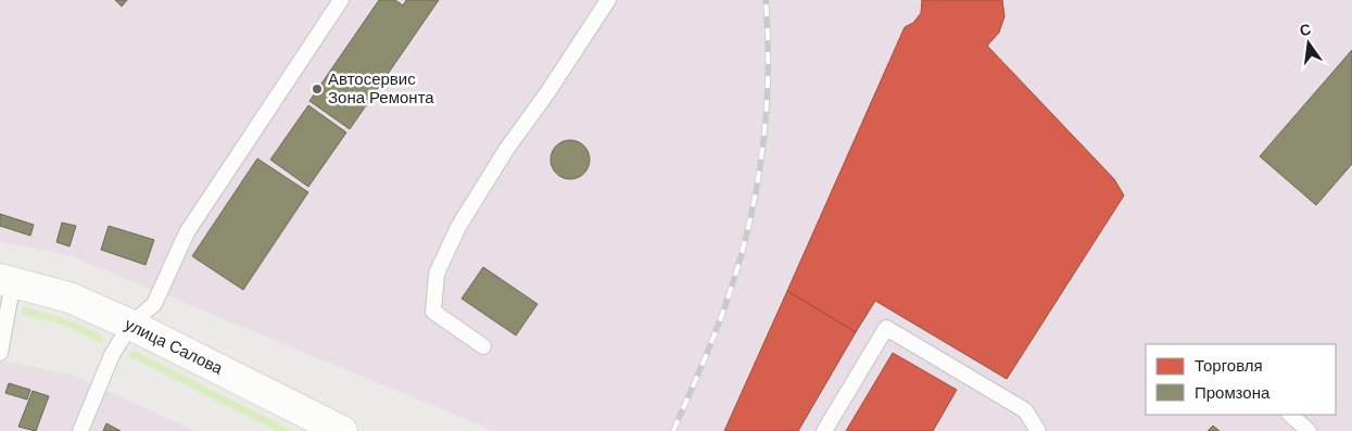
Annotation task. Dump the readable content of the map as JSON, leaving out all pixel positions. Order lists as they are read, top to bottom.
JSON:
{
  "streets": {
    "street": ["улица Салова"]
  },
  "places": ["Автосервис Зона Ремонта"],
  "legend": ["Торговля", "Промзона"],
  "north": "top"
}
